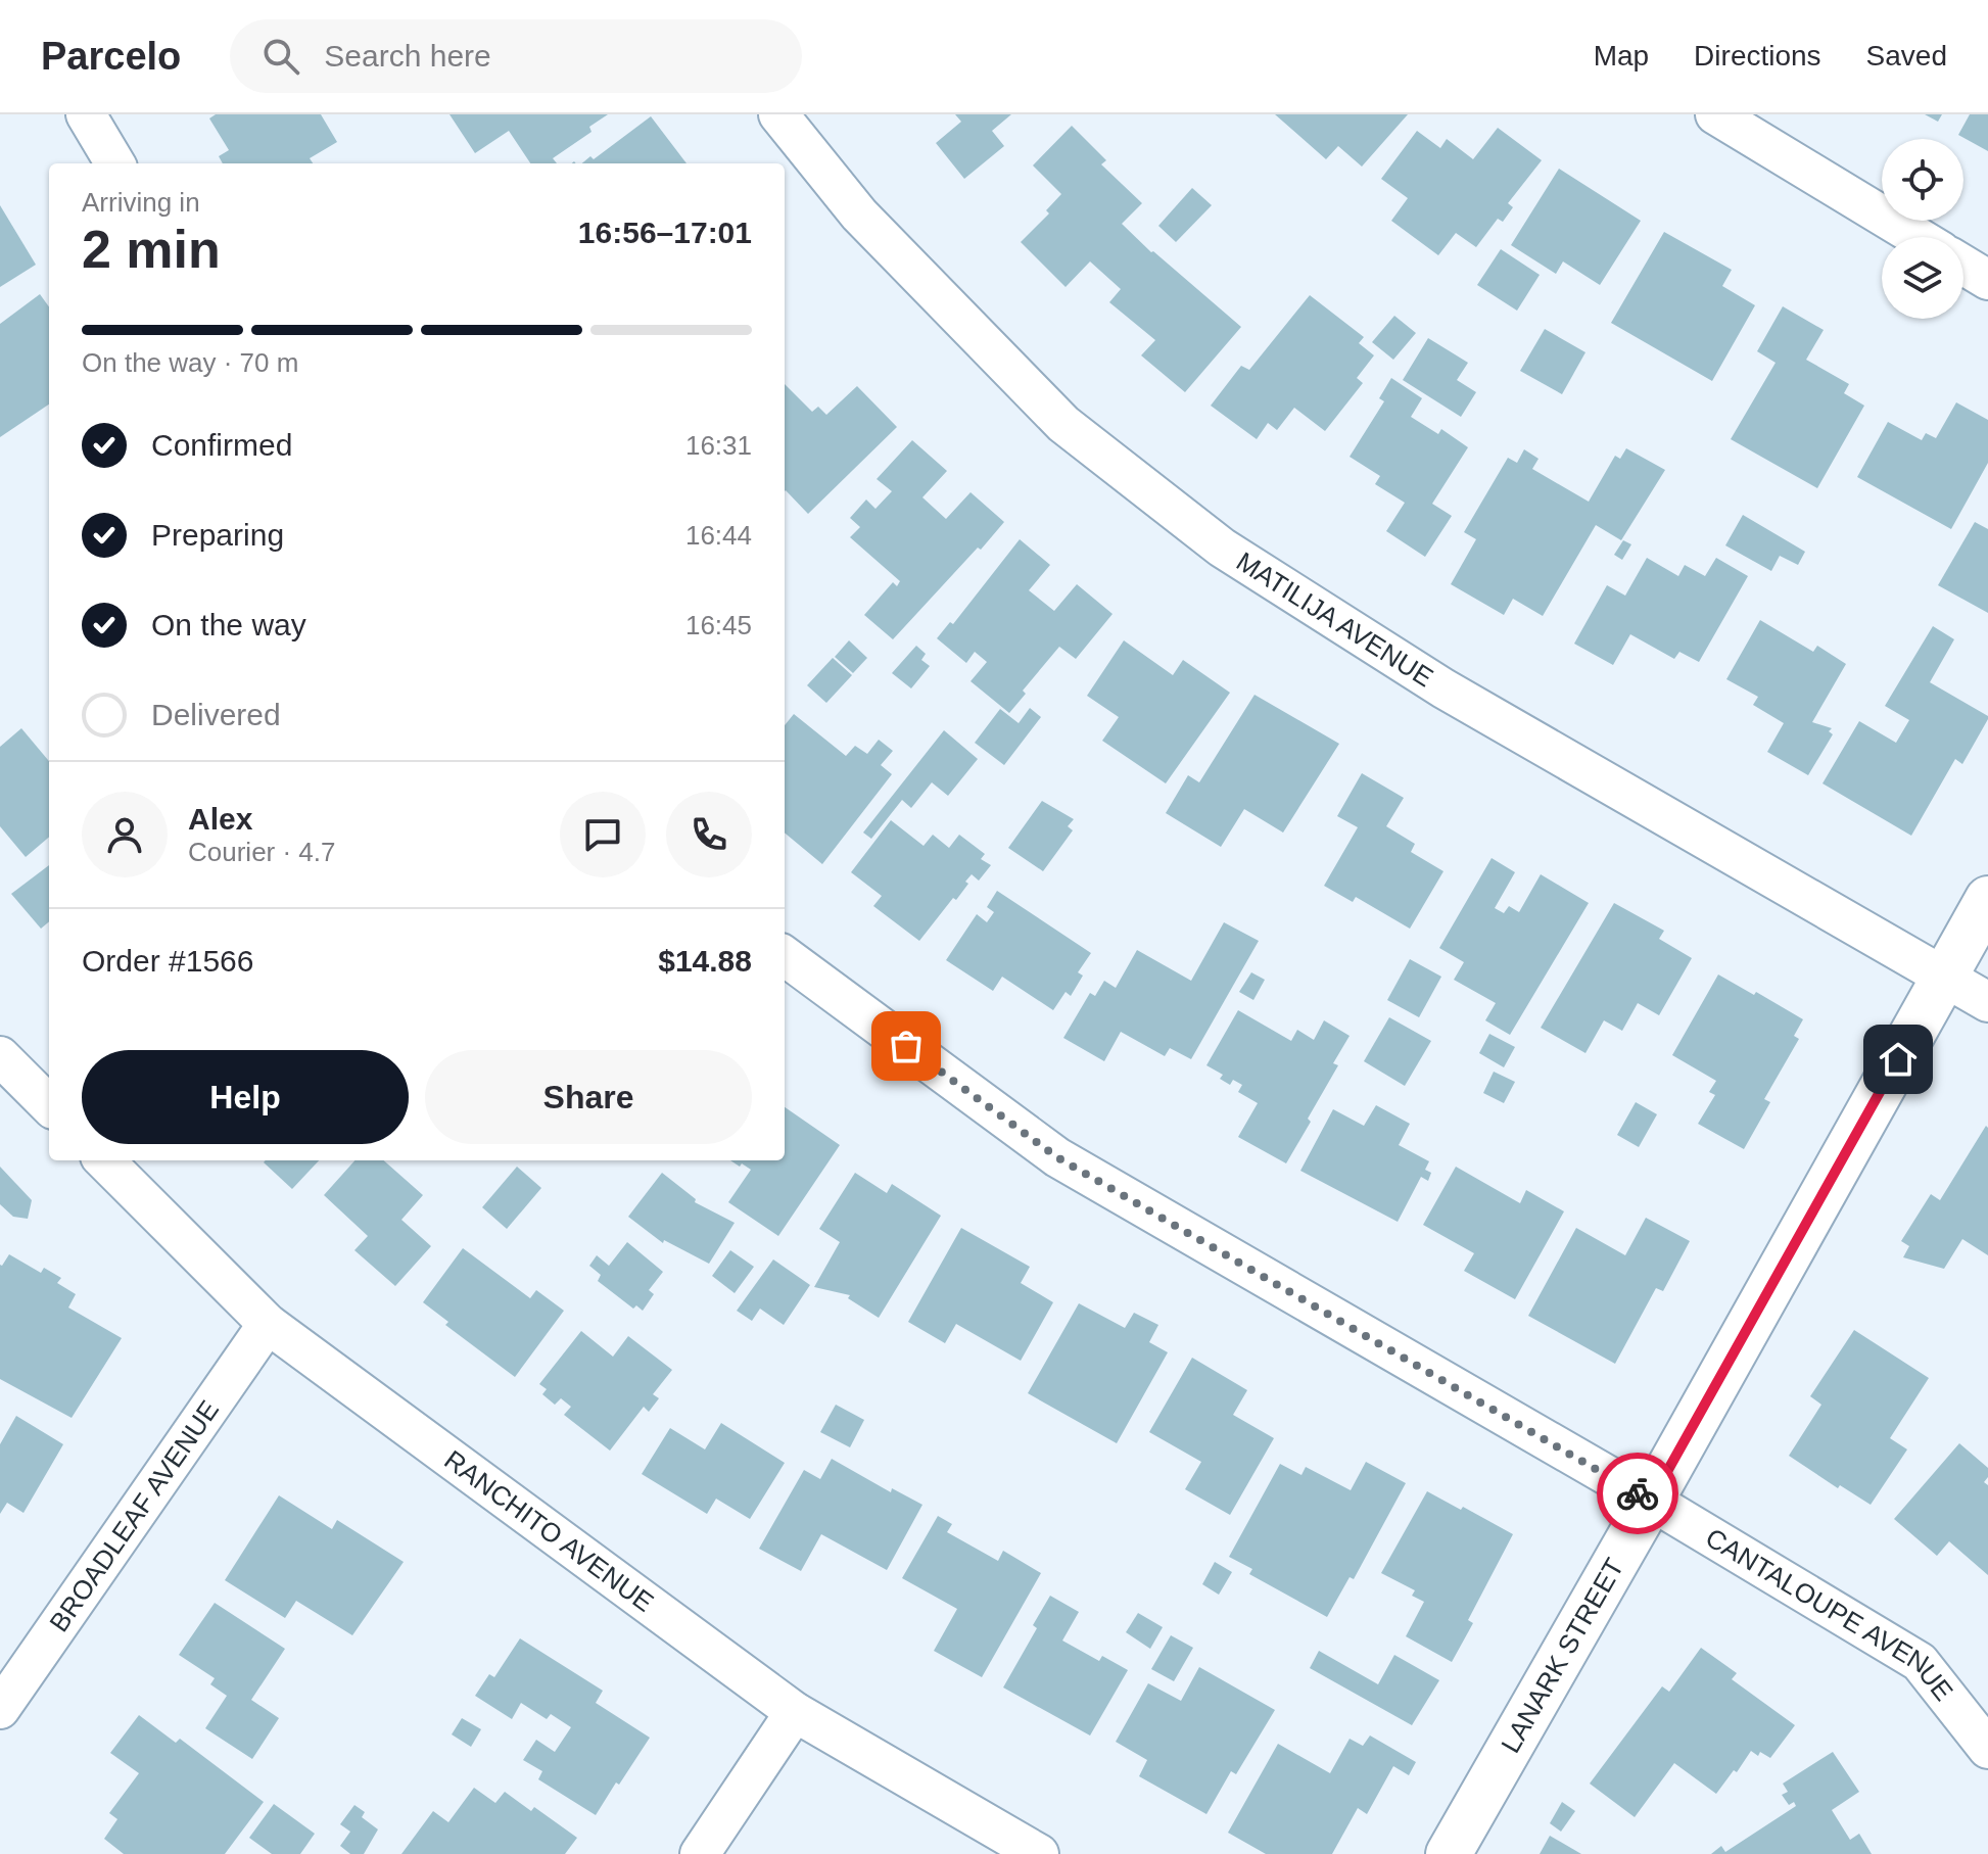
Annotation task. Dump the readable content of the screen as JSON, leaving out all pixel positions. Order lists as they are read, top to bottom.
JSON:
{
  "streets": {
    "street": [
      "MATILIJA AVENUE",
      "BROADLEAF AVENUE",
      "RANCHITO AVENUE",
      "CANTALOUPE AVENUE",
      "LANARK STREET"
    ]
  },
  "crossings": [
    ["MATILIJA AVENUE", "LANARK STREET"],
    ["BROADLEAF AVENUE", "RANCHITO AVENUE"],
    ["CANTALOUPE AVENUE", "LANARK STREET"]
  ],
  "page": {
    "header": "Parcelo",
    "search": "Search here",
    "nav": ["Map", "Directions", "Saved"],
    "heading": ["2 min", "Arriving in", "16:56–17:01"],
    "panel": [
      "Alex",
      "Courier · 4.7",
      "Order #1566",
      "$14.88"
    ],
    "bar": "On the way · 70 m",
    "list": [
      ["Confirmed", "16:31"],
      ["Preparing", "16:44"],
      ["On the way", "16:45"],
      "Delivered"
    ],
    "buttons": ["Help", "Share"]
  }
}
